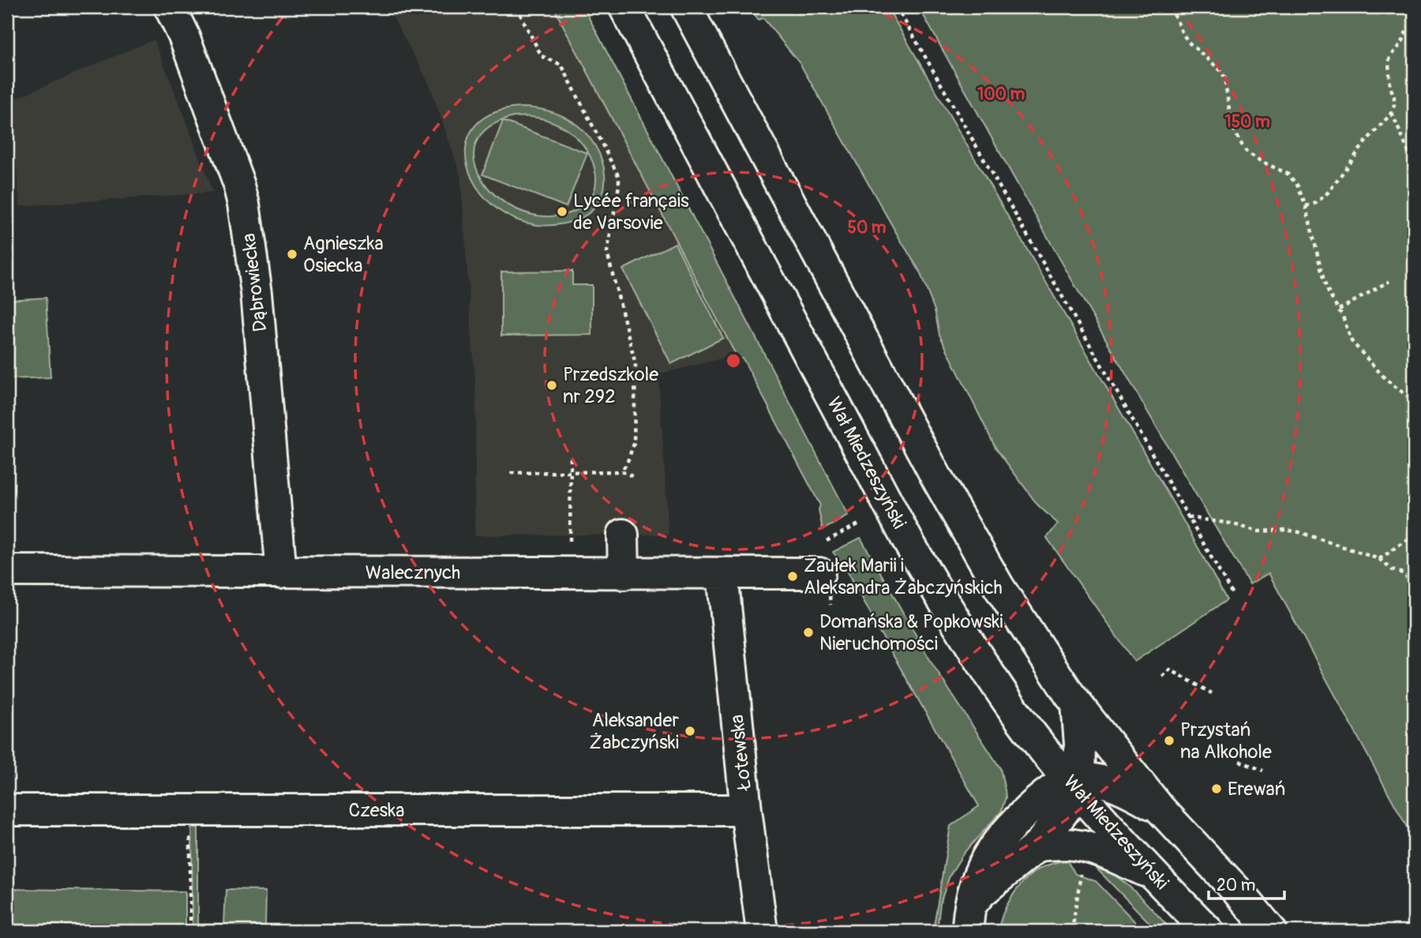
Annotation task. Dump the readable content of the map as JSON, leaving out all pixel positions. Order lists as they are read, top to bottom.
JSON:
{
  "streets": {
    "main road": [
      "Dąbrowiecka",
      "Wał Miedzeszyński",
      "Walecznych",
      "Łotewska",
      "Czeska"
    ]
  },
  "crossings": [
    ["Dąbrowiecka", "Walecznych"],
    ["Walecznych", "Łotewska"],
    ["Łotewska", "Czeska"]
  ],
  "places": [
    "Lycée français de Varsovie",
    "Agnieszka Osiecka",
    "Przedszkole nr 292",
    "Zaułek Marii i Aleksandra Żabczyńskich",
    "Domańska & Popkowski Nieruchomości",
    "Aleksander Żabczyński",
    "Przystań na Alkohole",
    "Erewań"
  ],
  "scale_bar": "20 m",
  "rings": ["100 m", "150 m", "50 m"]
}
